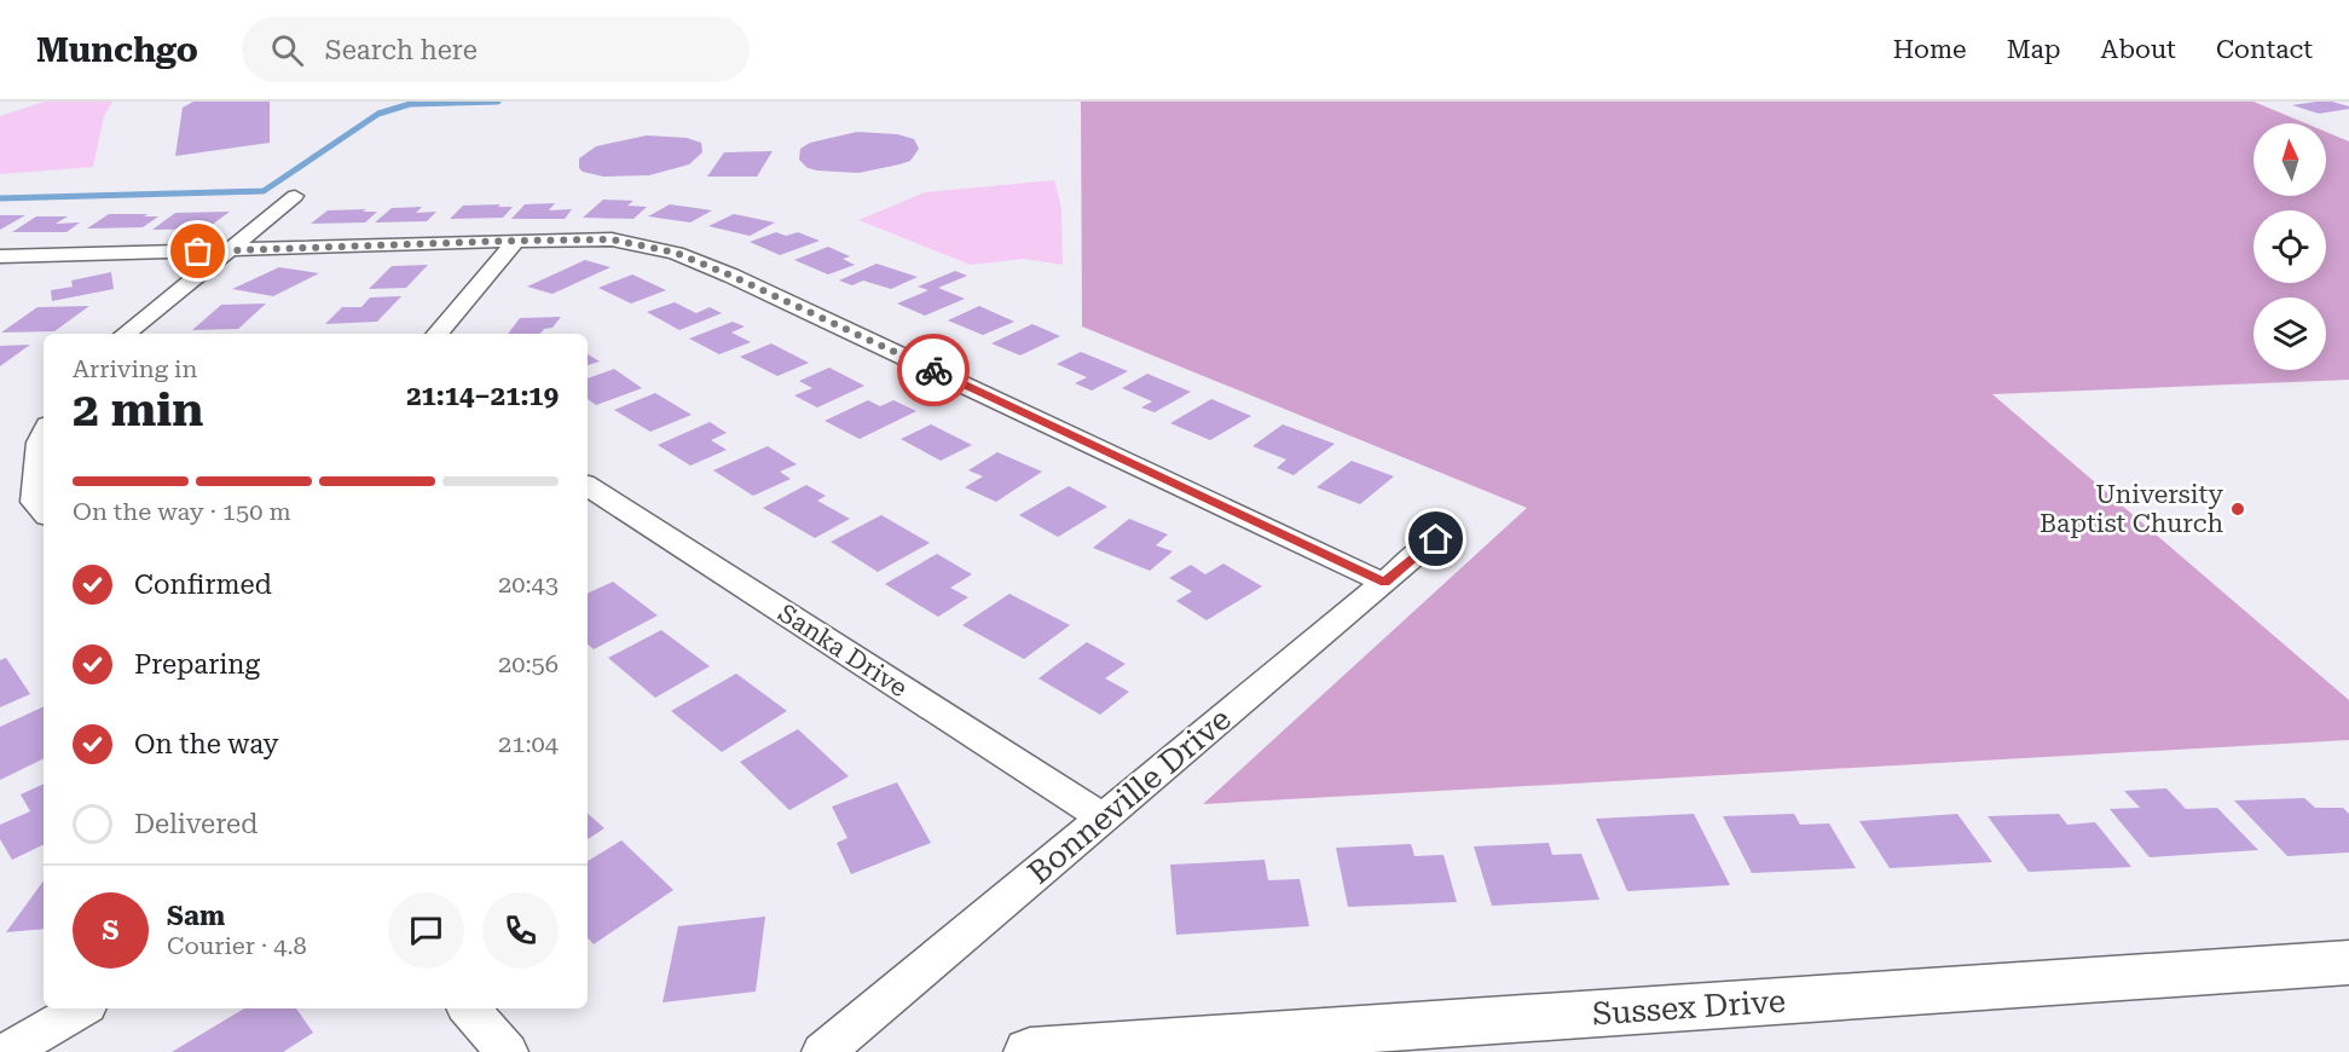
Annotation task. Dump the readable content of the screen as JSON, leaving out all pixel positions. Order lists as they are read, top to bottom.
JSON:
{
  "streets": {
    "street": ["Sanka Drive", "Bonneville Drive", "Sussex Drive"]
  },
  "crossings": [
    ["Sanka Drive", "Bonneville Drive"]
  ],
  "places": ["University Baptist Church"],
  "north": "top",
  "page": {
    "header": "Munchgo",
    "search": "Search here",
    "nav": [
      "Home",
      "Map",
      "About",
      "Contact"
    ],
    "heading": ["2 min", "Arriving in", "21:14–21:19"],
    "panel": ["Sam", "Courier · 4.8"],
    "bar": "On the way · 150 m",
    "list": [
      ["Confirmed", "20:43"],
      ["Preparing", "20:56"],
      ["On the way", "21:04"],
      "Delivered"
    ],
    "round": "S"
  }
}
